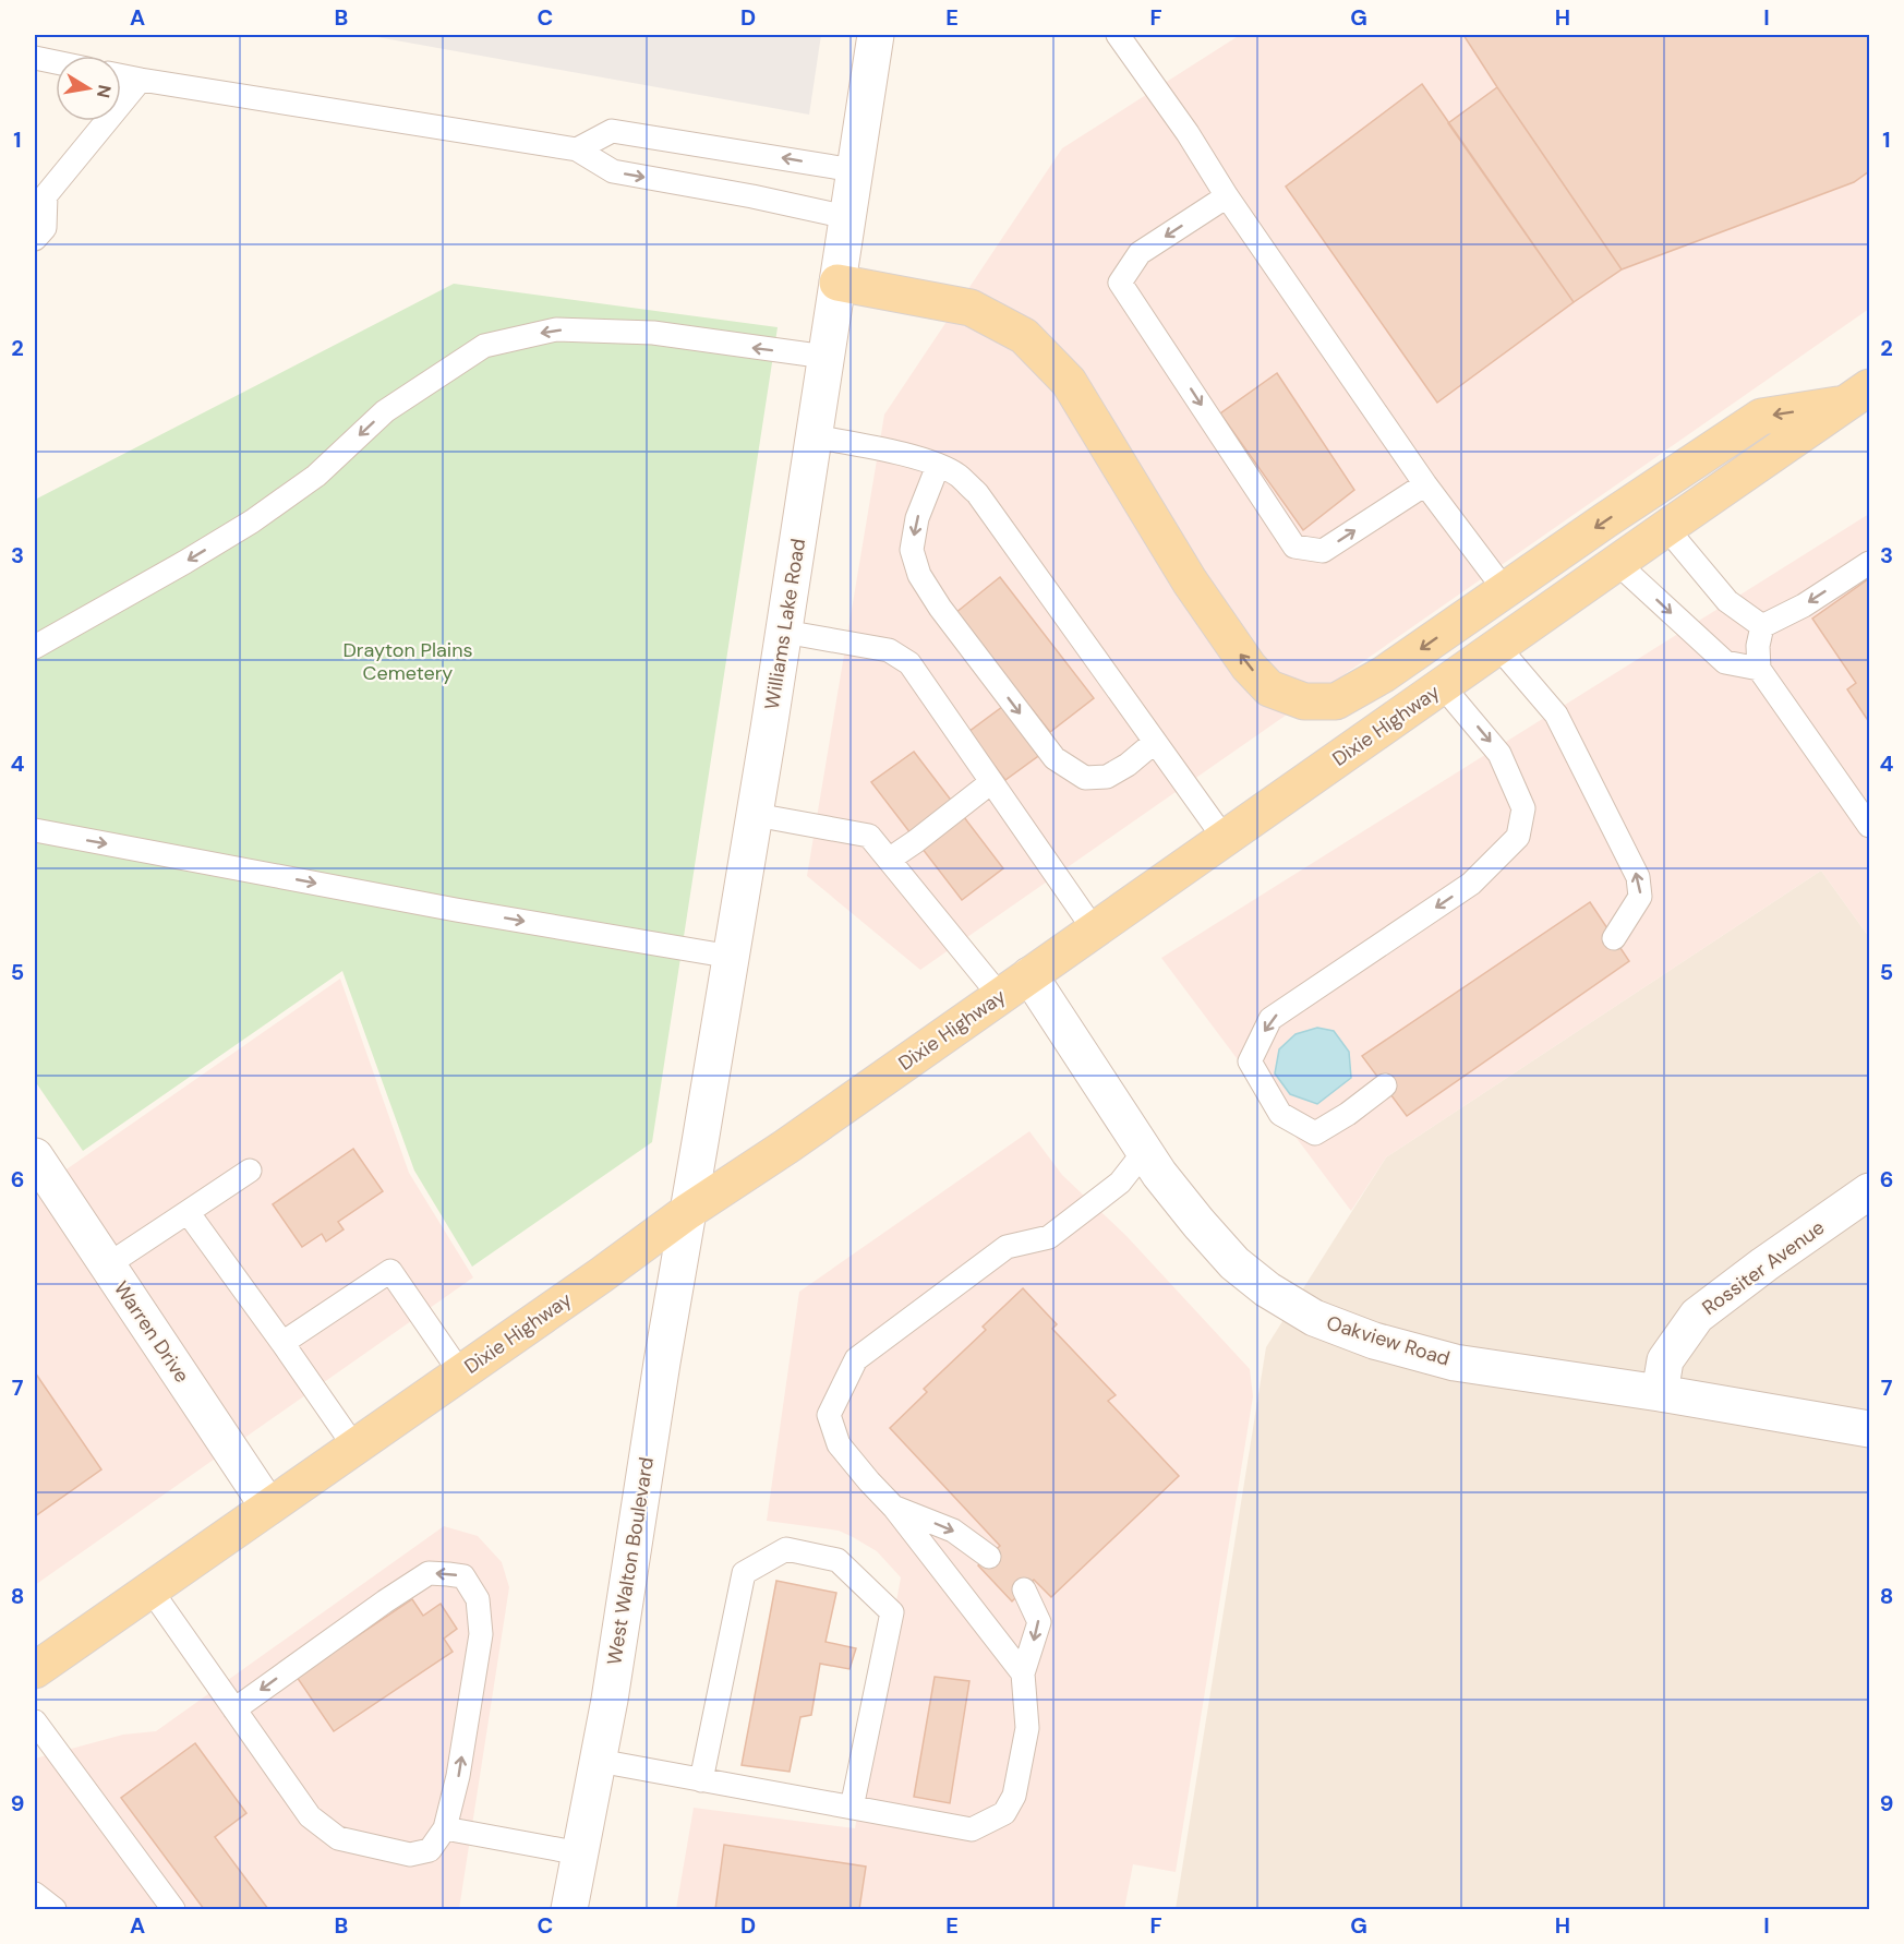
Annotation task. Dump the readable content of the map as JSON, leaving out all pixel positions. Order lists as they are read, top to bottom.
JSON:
{
  "streets": {
    "main road": [
      "Williams Lake Road",
      "Dixie Highway",
      "Rossiter Avenue",
      "Warren Drive",
      "Oakview Road",
      "West Walton Boulevard"
    ]
  },
  "crossings": [
    ["Williams Lake Road", "Dixie Highway"],
    ["Williams Lake Road", "West Walton Boulevard"],
    ["Dixie Highway", "Warren Drive"],
    ["Dixie Highway", "Oakview Road"],
    ["Dixie Highway", "West Walton Boulevard"],
    ["Rossiter Avenue", "Oakview Road"]
  ],
  "parks": ["Drayton Plains Cemetery"],
  "north": "right",
  "grid": {
    "columns": [
      "A",
      "B",
      "C",
      "D",
      "E",
      "F",
      "G",
      "H",
      "I"
    ],
    "rows": [
      "1",
      "2",
      "3",
      "4",
      "5",
      "6",
      "7",
      "8",
      "9"
    ]
  }
}
